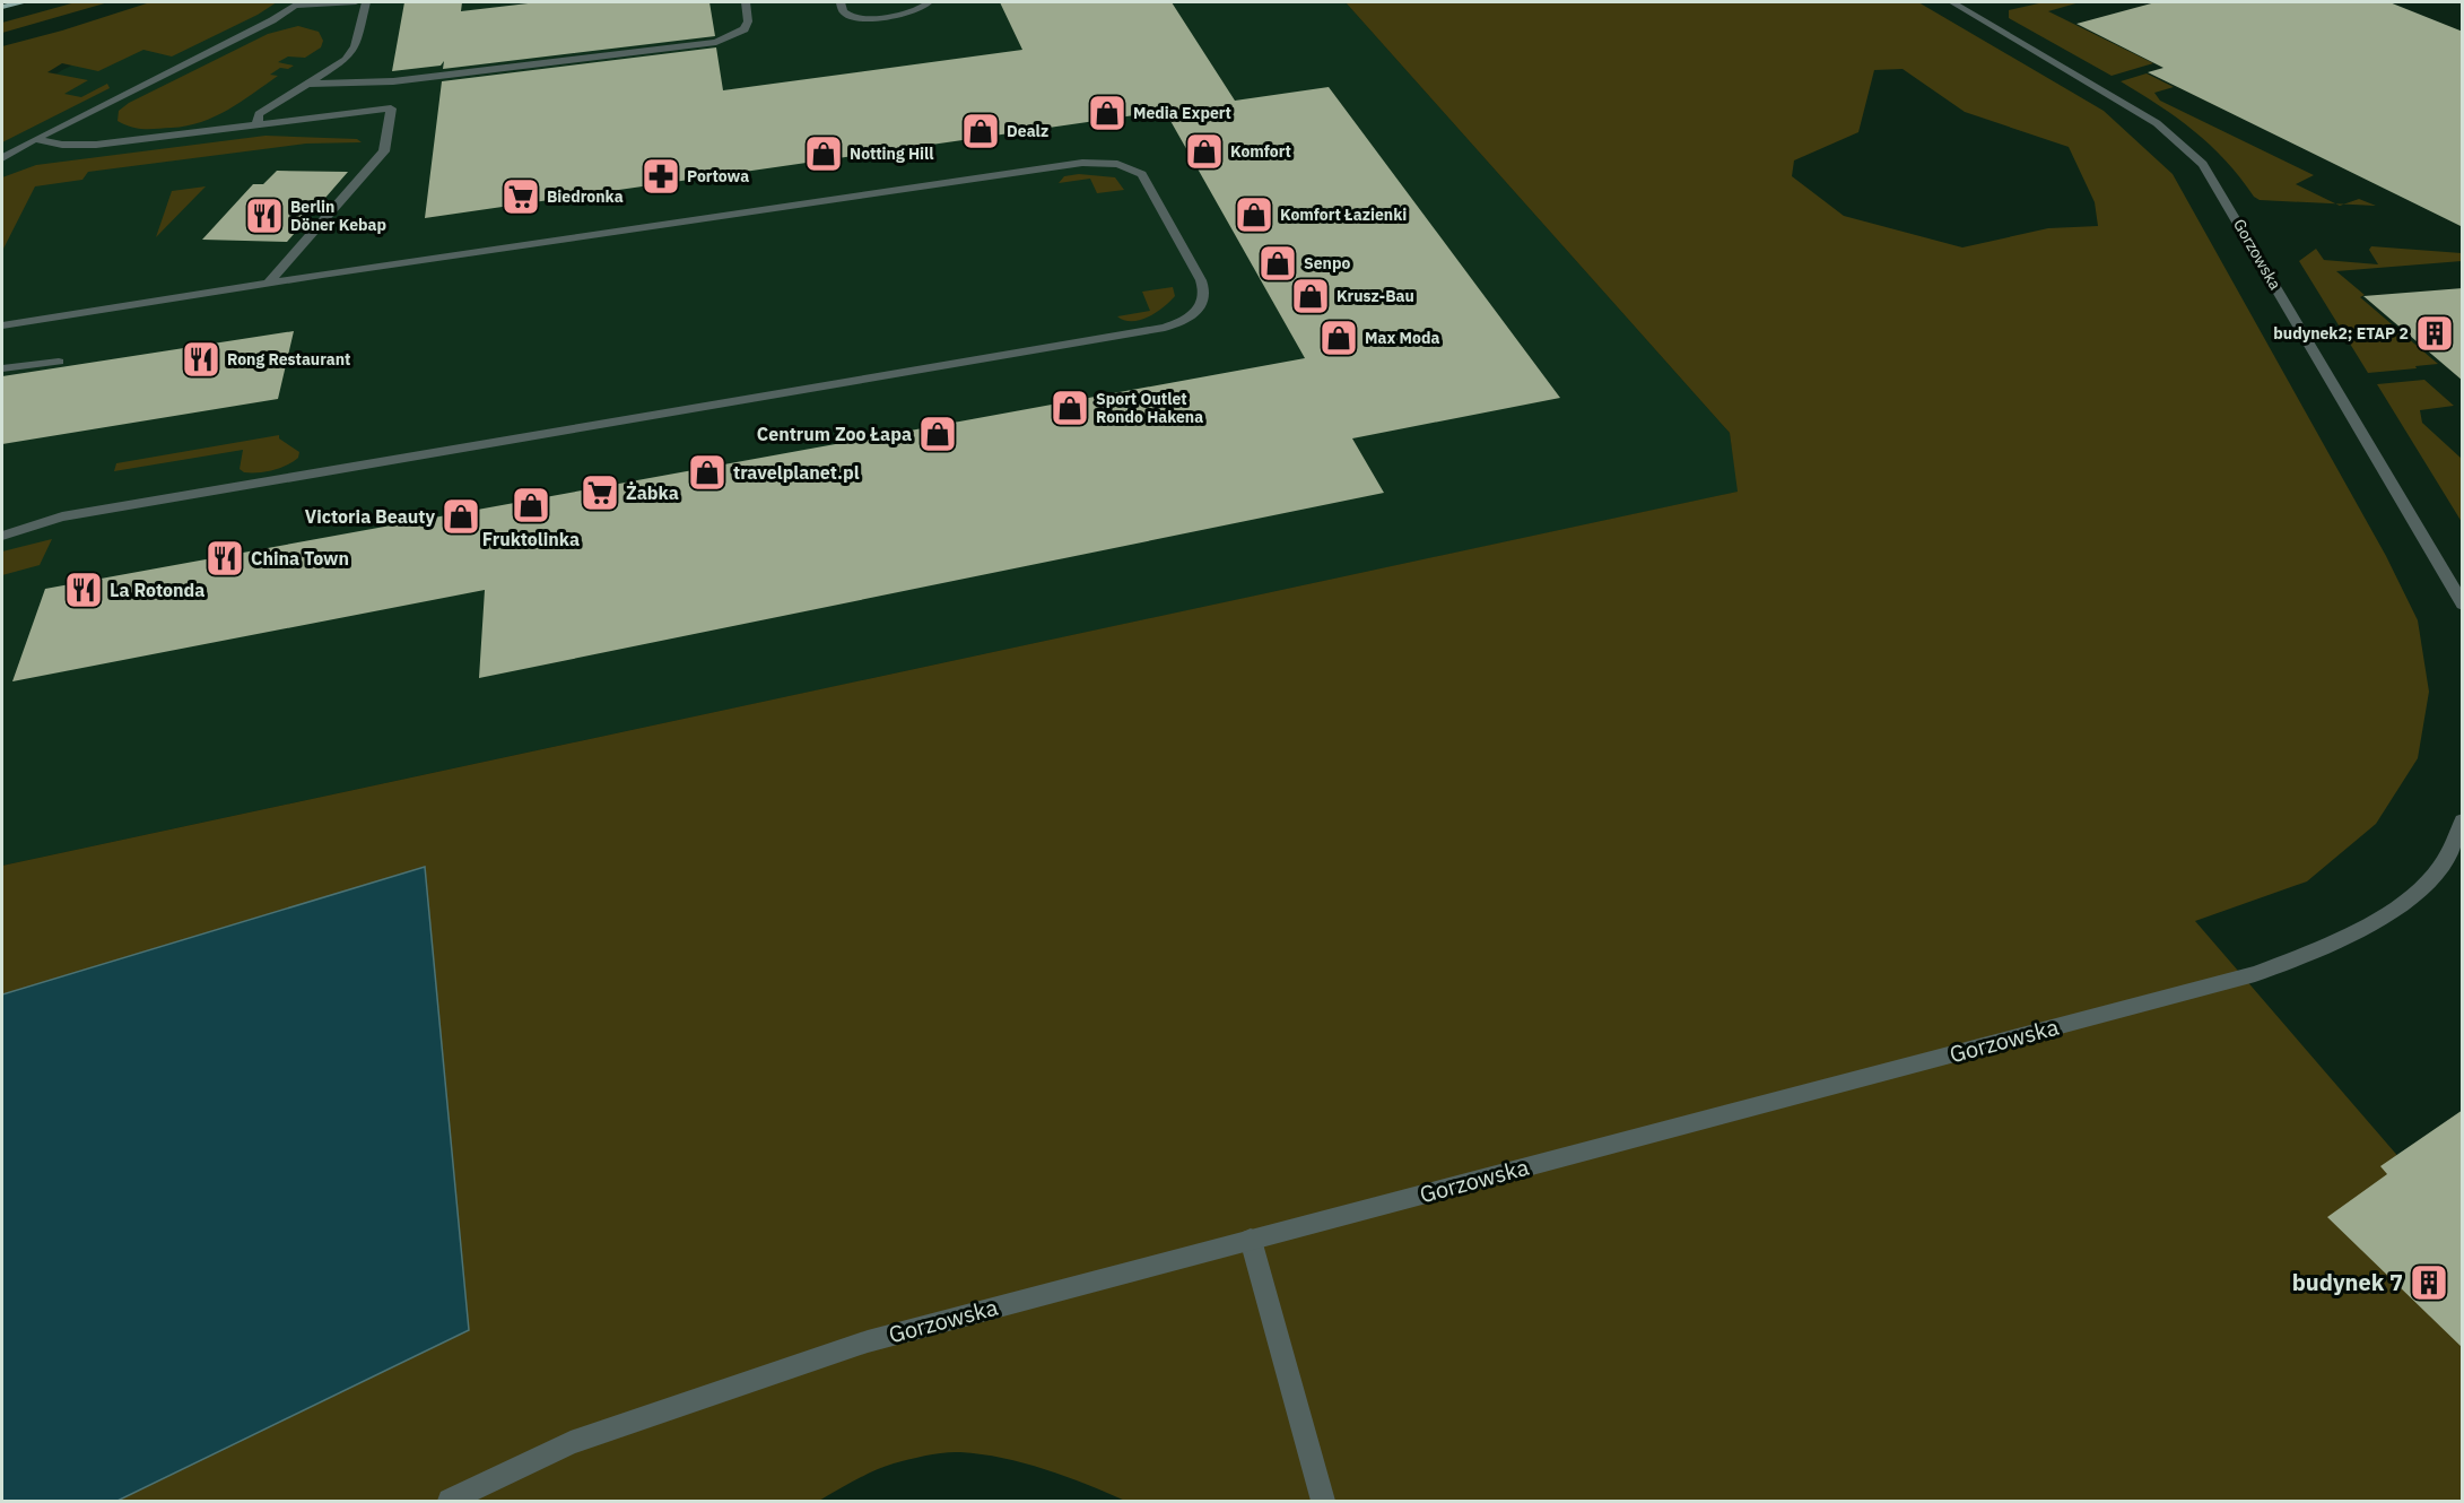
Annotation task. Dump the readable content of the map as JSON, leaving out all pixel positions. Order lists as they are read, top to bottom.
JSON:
{
  "streets": {
    "street": ["Gorzowska"]
  },
  "places": {
    "shop": [
      "Media Expert",
      "Dealz",
      "Komfort",
      "Notting Hill",
      "Komfort Łazienki",
      "Senpo",
      "Krusz-Bau",
      "Max Moda",
      "Sport Outlet Rondo Hakena",
      "Centrum Zoo Łapa",
      "travelplanet.pl",
      "Fruktolinka",
      "Victoria Beauty"
    ],
    "pharmacy": ["Portowa"],
    "supermarket": ["Biedronka", "Żabka"],
    "restaurant": [
      "Berlin Döner Kebap",
      "Rong Restaurant",
      "China Town",
      "La Rotonda"
    ],
    "building": ["budynek2; ETAP 2", "budynek 7"]
  }
}
